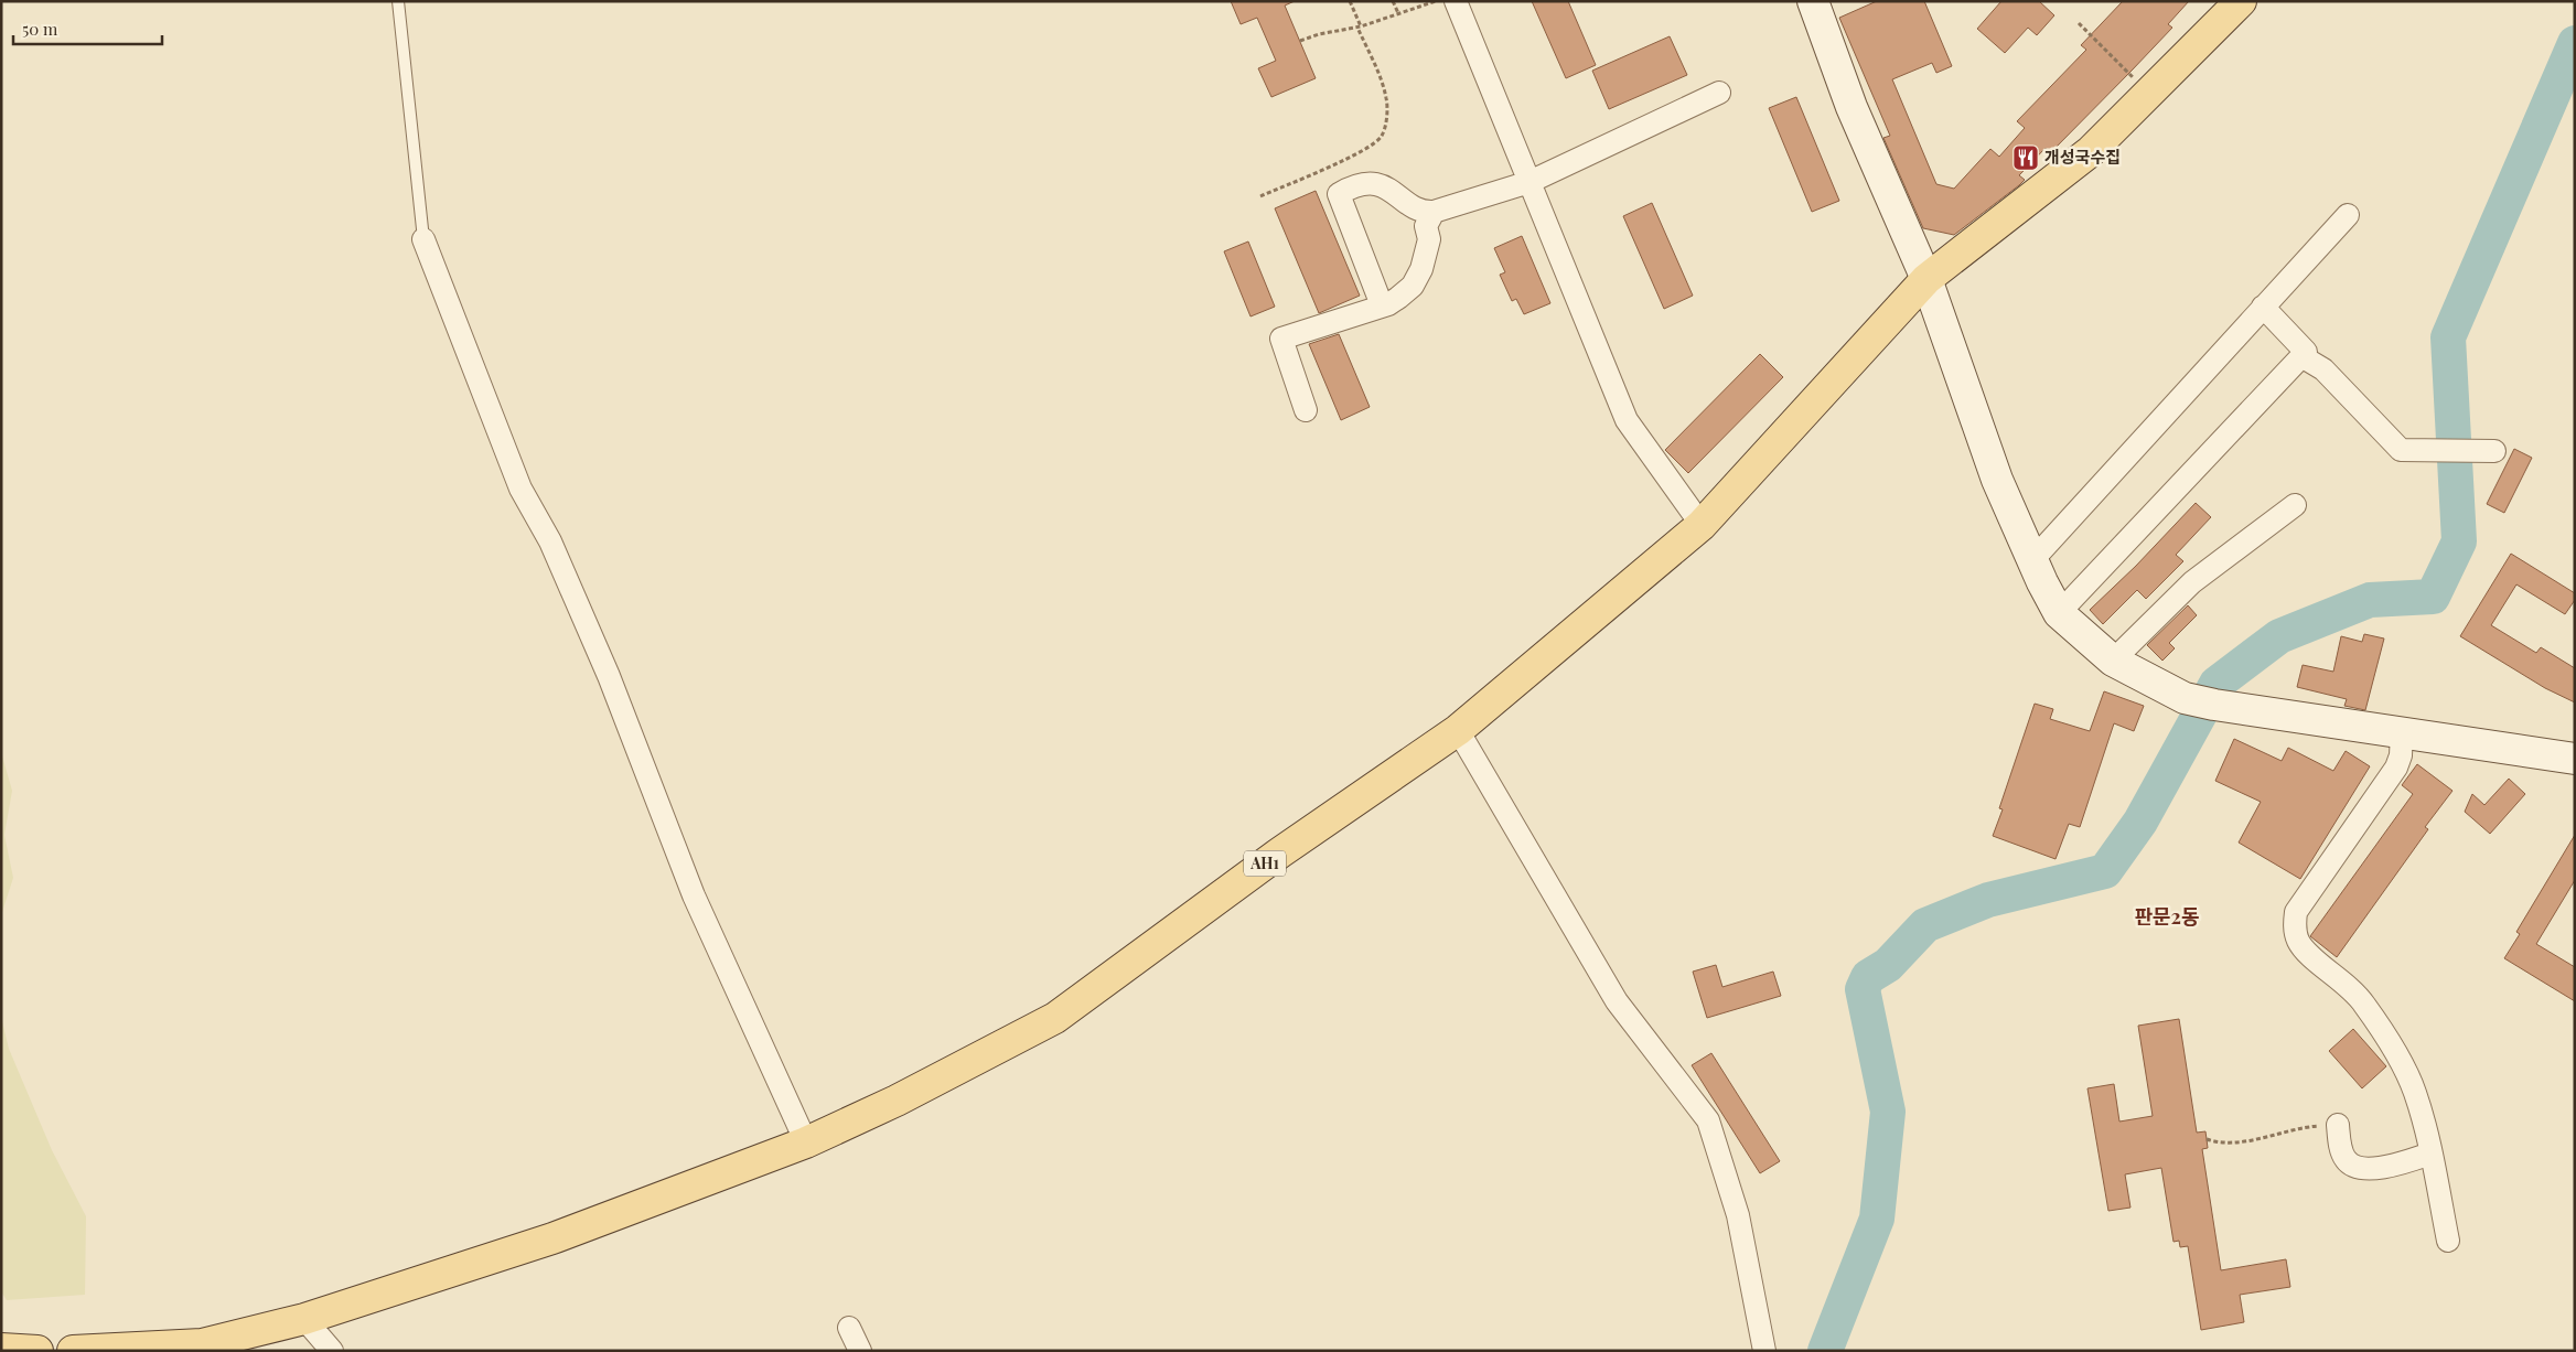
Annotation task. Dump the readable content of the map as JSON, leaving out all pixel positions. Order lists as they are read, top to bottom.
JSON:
{
  "streets": {
    "main road": ["AH1"]
  },
  "districts": ["판문2동"],
  "places": {
    "restaurant": ["개성국수집"]
  },
  "scale_bar": "50 m"
}
